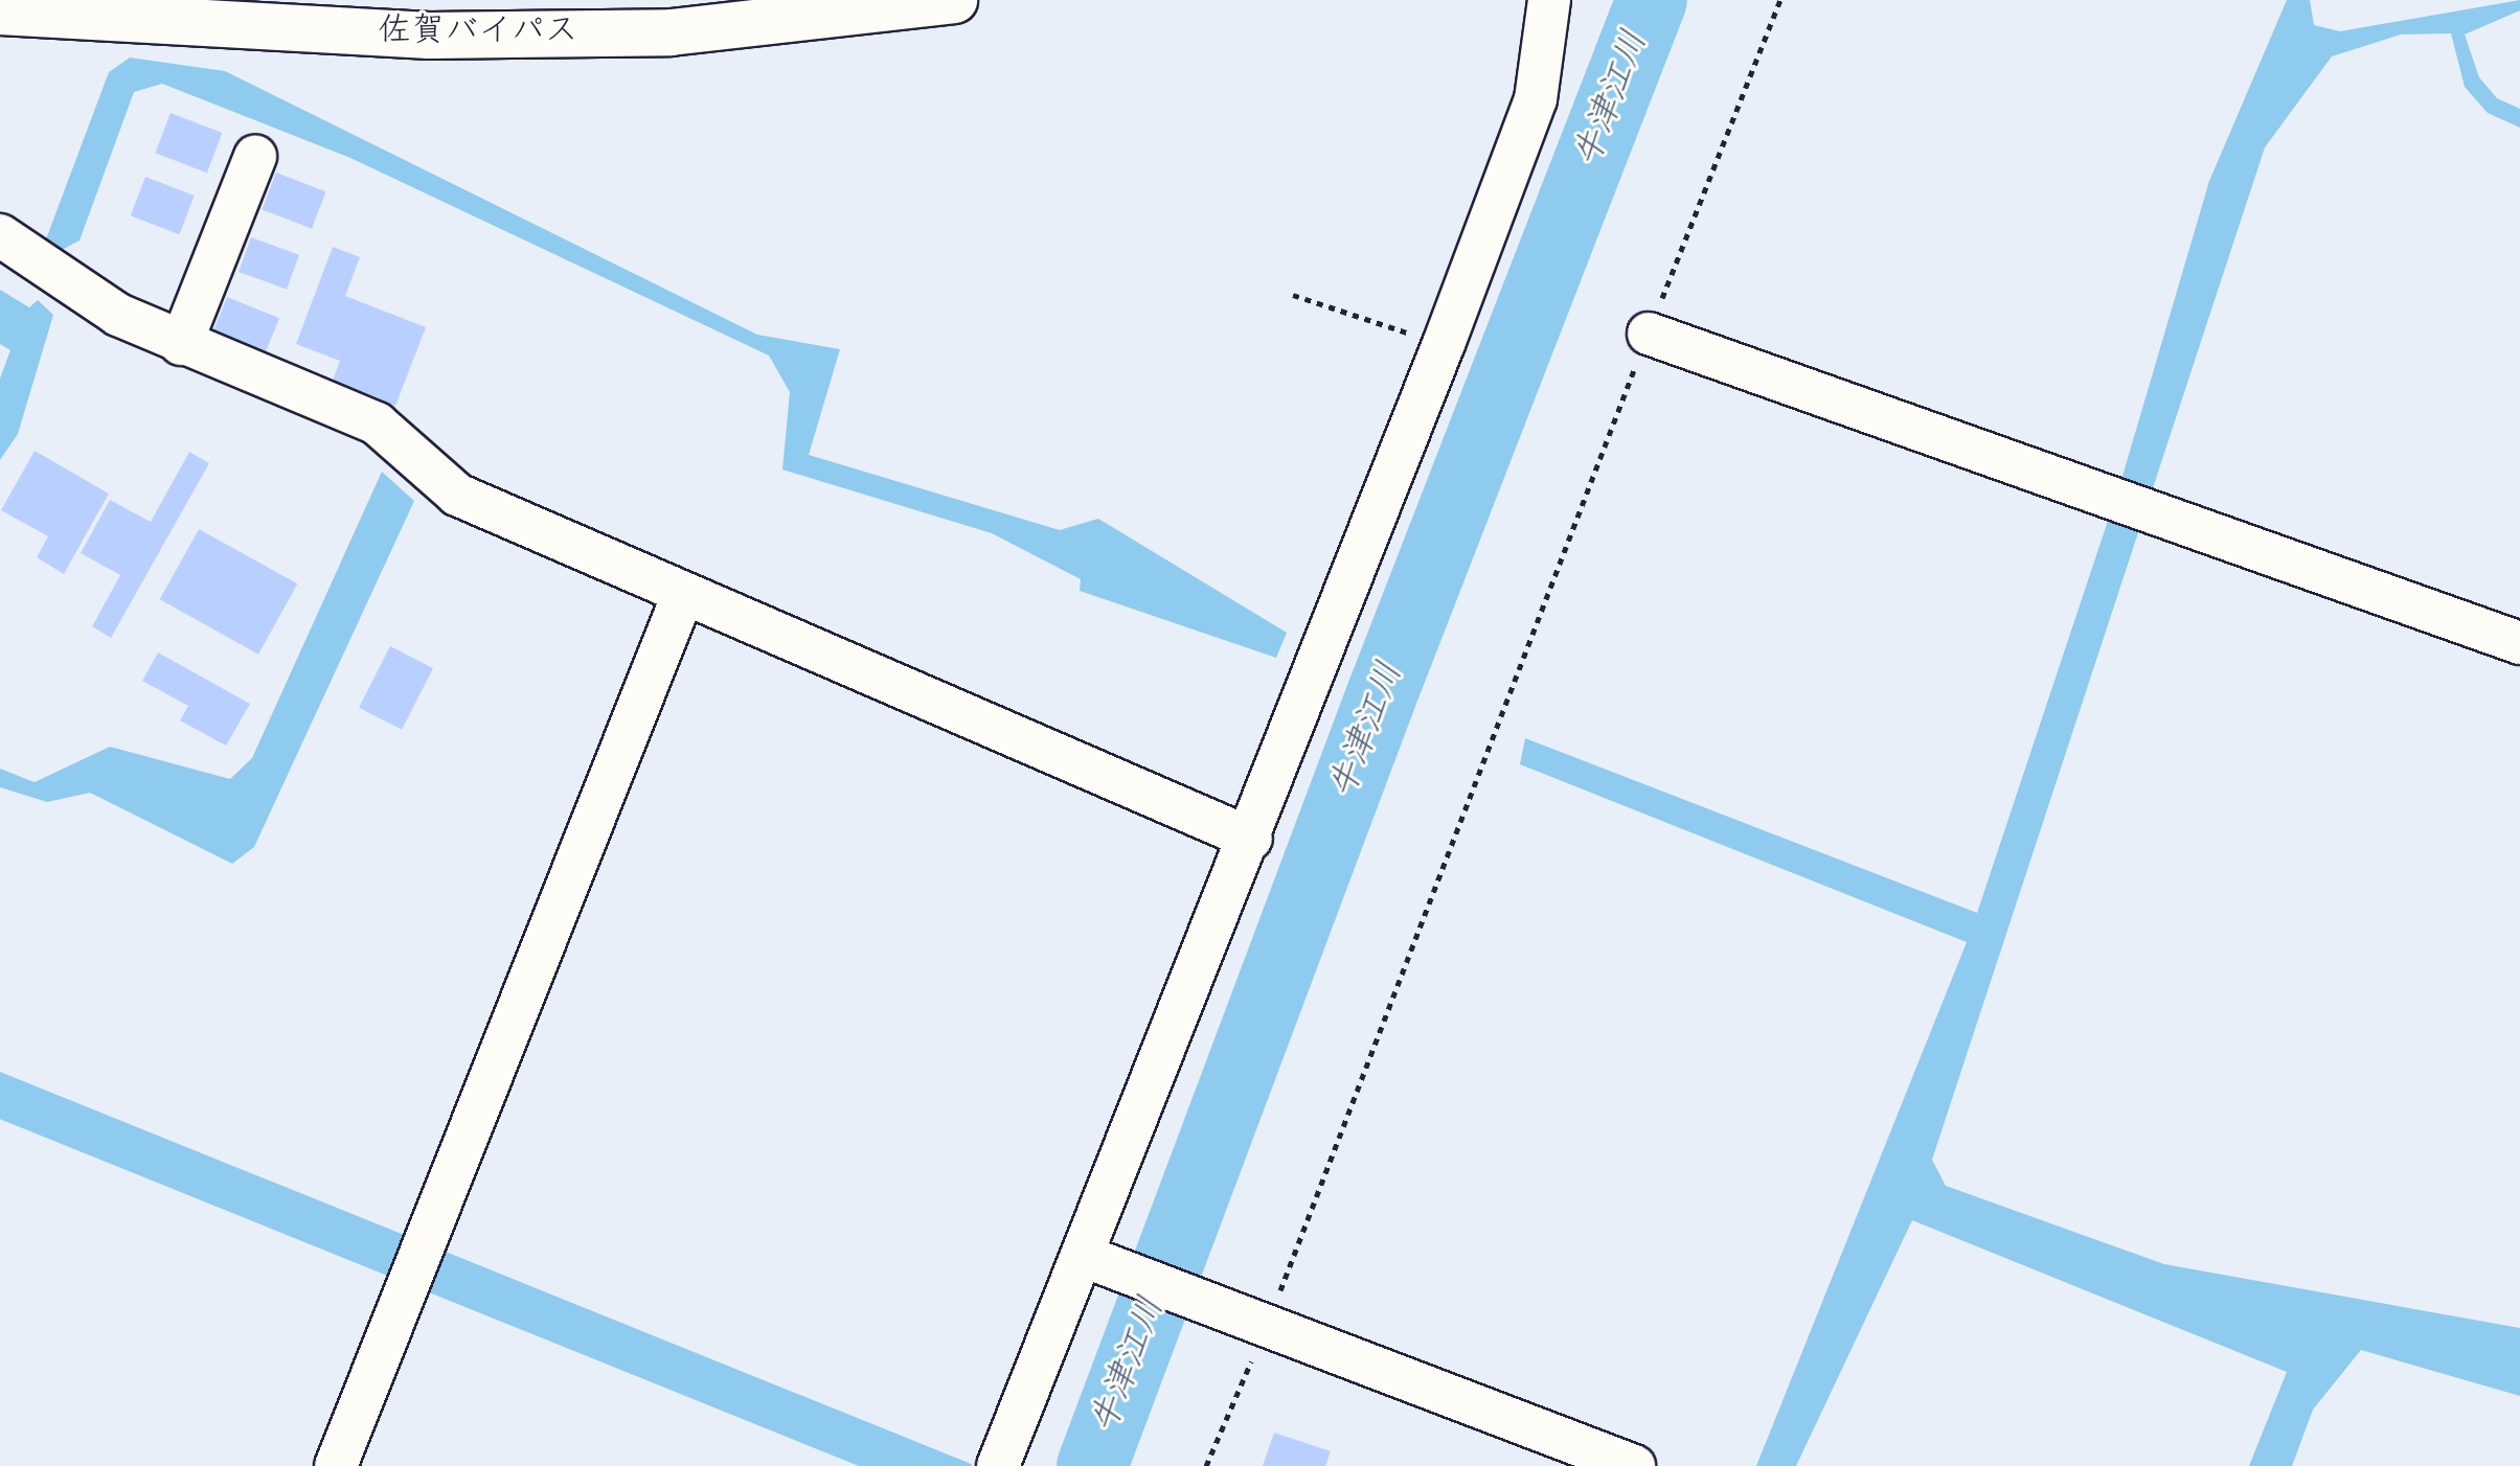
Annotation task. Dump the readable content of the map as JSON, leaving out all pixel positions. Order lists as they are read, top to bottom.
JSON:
{
  "streets": {
    "highway": ["佐賀バイパス"]
  },
  "water": ["牛津江川"]
}
